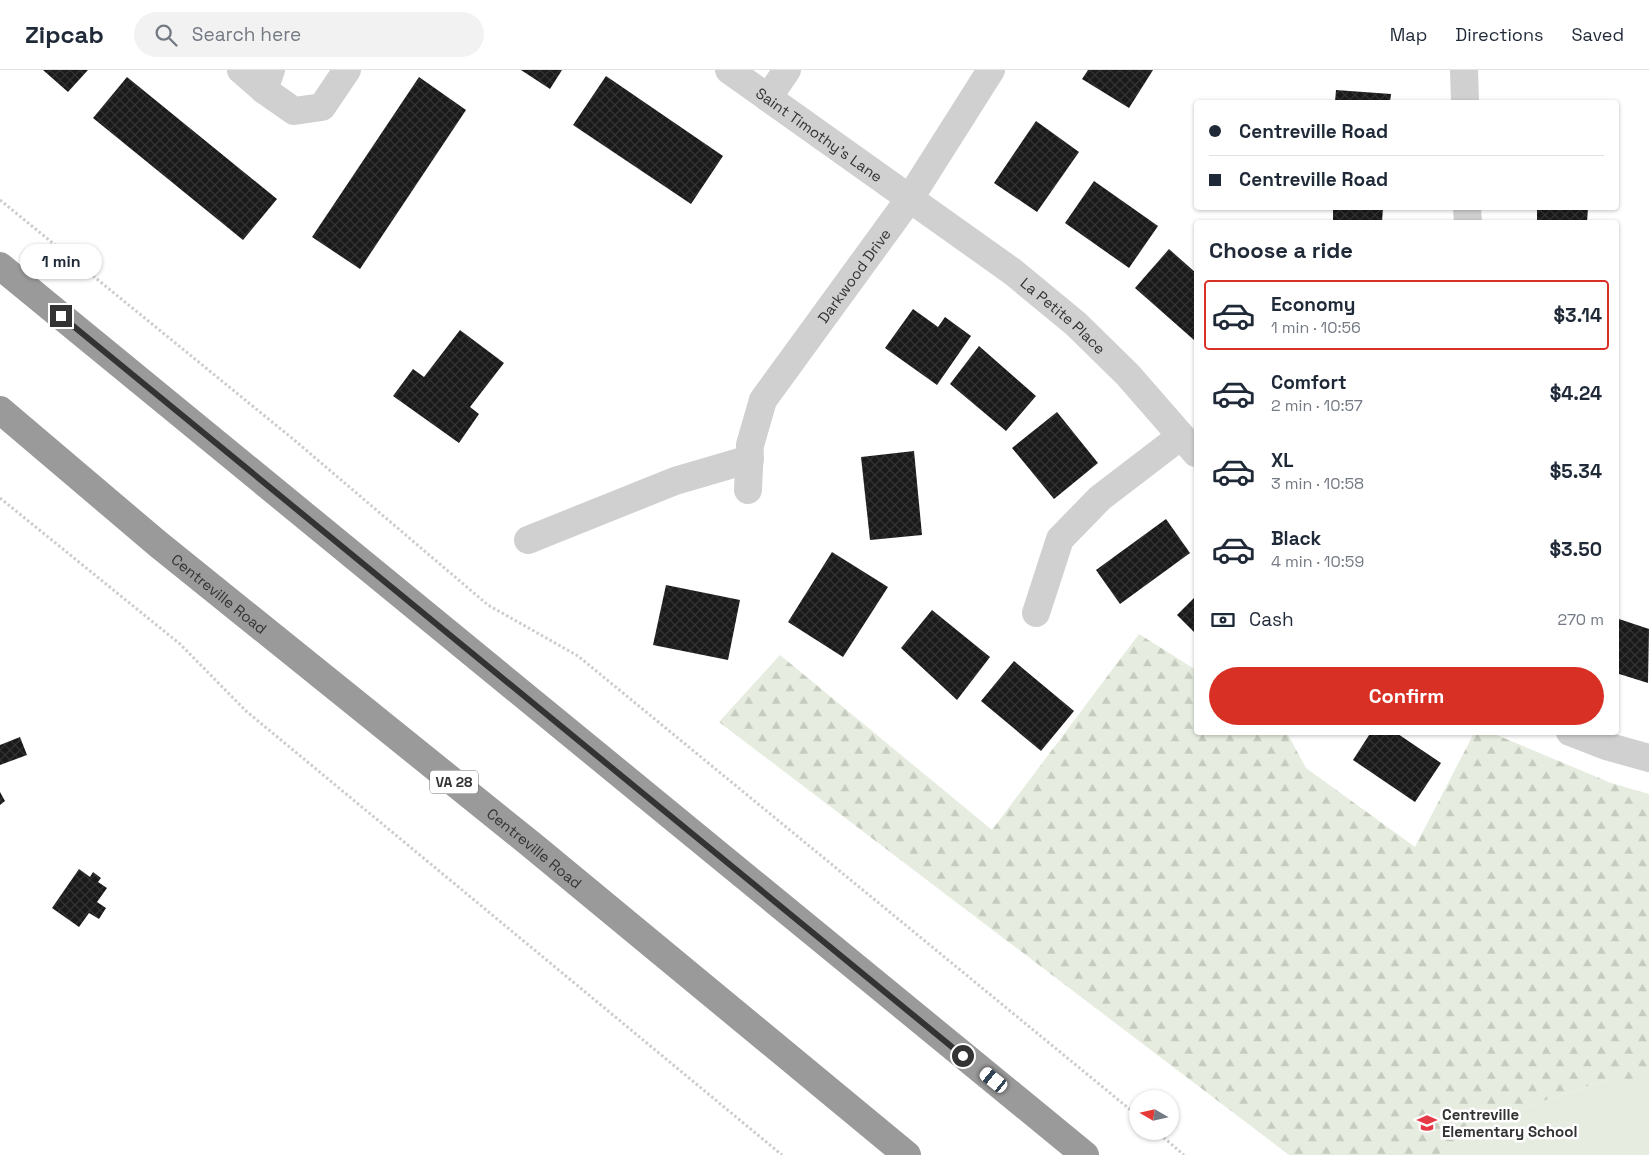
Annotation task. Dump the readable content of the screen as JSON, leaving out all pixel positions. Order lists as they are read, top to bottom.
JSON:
{
  "streets": {
    "highway": ["Centreville Road", "VA 28"],
    "street": ["Saint Timothy's Lane", "Darkwood Drive", "La Petite Place"]
  },
  "crossings": [
    ["Saint Timothy's Lane", "Darkwood Drive"],
    ["Saint Timothy's Lane", "La Petite Place"],
    ["Darkwood Drive", "La Petite Place"]
  ],
  "places": {
    "school or university": ["Centreville Elementary School"]
  },
  "north": "left",
  "page": {
    "header": "Zipcab",
    "search": "Search here",
    "nav": ["Map", "Directions", "Saved"],
    "banner": ["Centreville Road", "Centreville Road"],
    "heading": "Choose a ride",
    "bubble": "1 min",
    "list": [
      {
        "name": "Economy",
        "note": "1 min · 10:56",
        "value": "$3.14"
      },
      {
        "name": "Comfort",
        "note": "2 min · 10:57",
        "value": "$4.24"
      },
      {
        "name": "XL",
        "note": "3 min · 10:58",
        "value": "$5.34"
      },
      {
        "name": "Black",
        "note": "4 min · 10:59",
        "value": "$3.50"
      }
    ],
    "pay": ["Cash", "270 m"],
    "buttons": "Confirm"
  }
}
